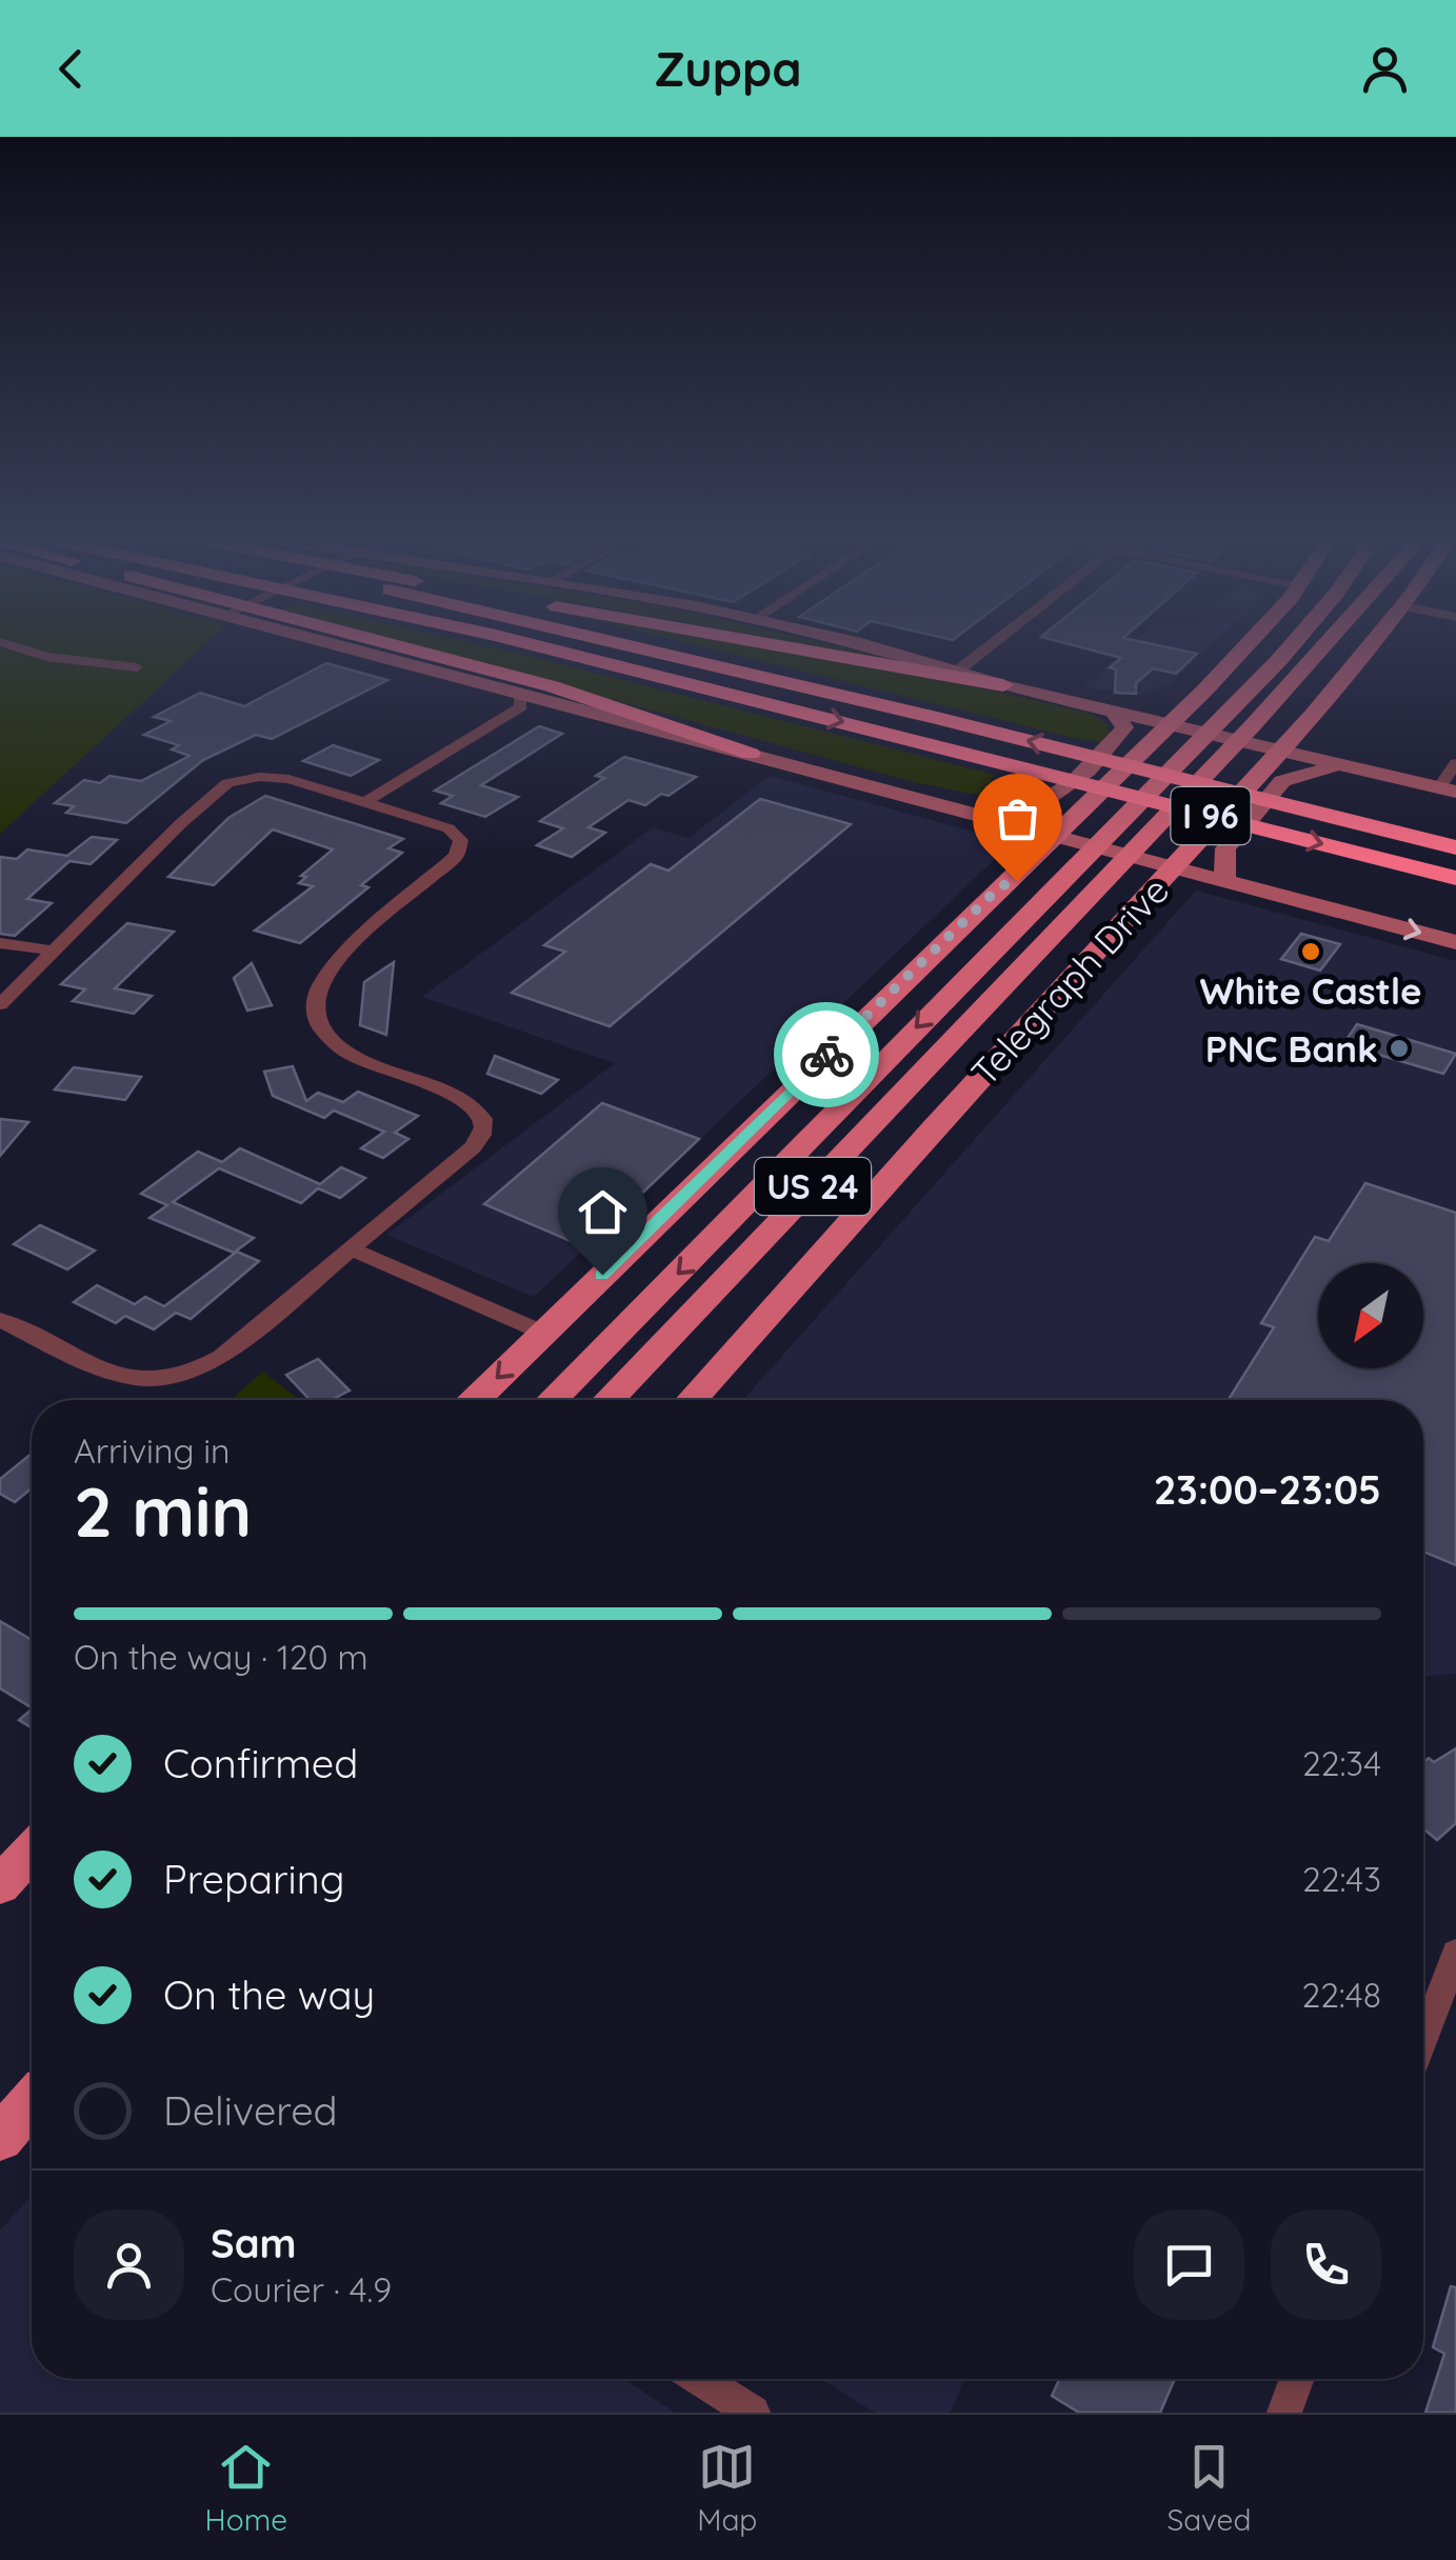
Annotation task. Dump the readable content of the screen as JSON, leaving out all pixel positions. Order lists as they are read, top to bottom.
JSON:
{
  "streets": {
    "highway": ["I 96"],
    "main road": ["Telegraph Drive", "US 24"]
  },
  "places": ["White Castle", "PNC Bank"],
  "north": "bottom left",
  "page": {
    "header": "Zuppa",
    "heading": ["2 min", "Arriving in", "23:00–23:05"],
    "panel": ["Sam", "Courier · 4.9"],
    "bar": "On the way · 120 m",
    "list": [
      ["Confirmed", "22:34"],
      ["Preparing", "22:43"],
      ["On the way", "22:48"],
      "Delivered"
    ],
    "tabs": ["Home", "Map", "Saved"]
  }
}
